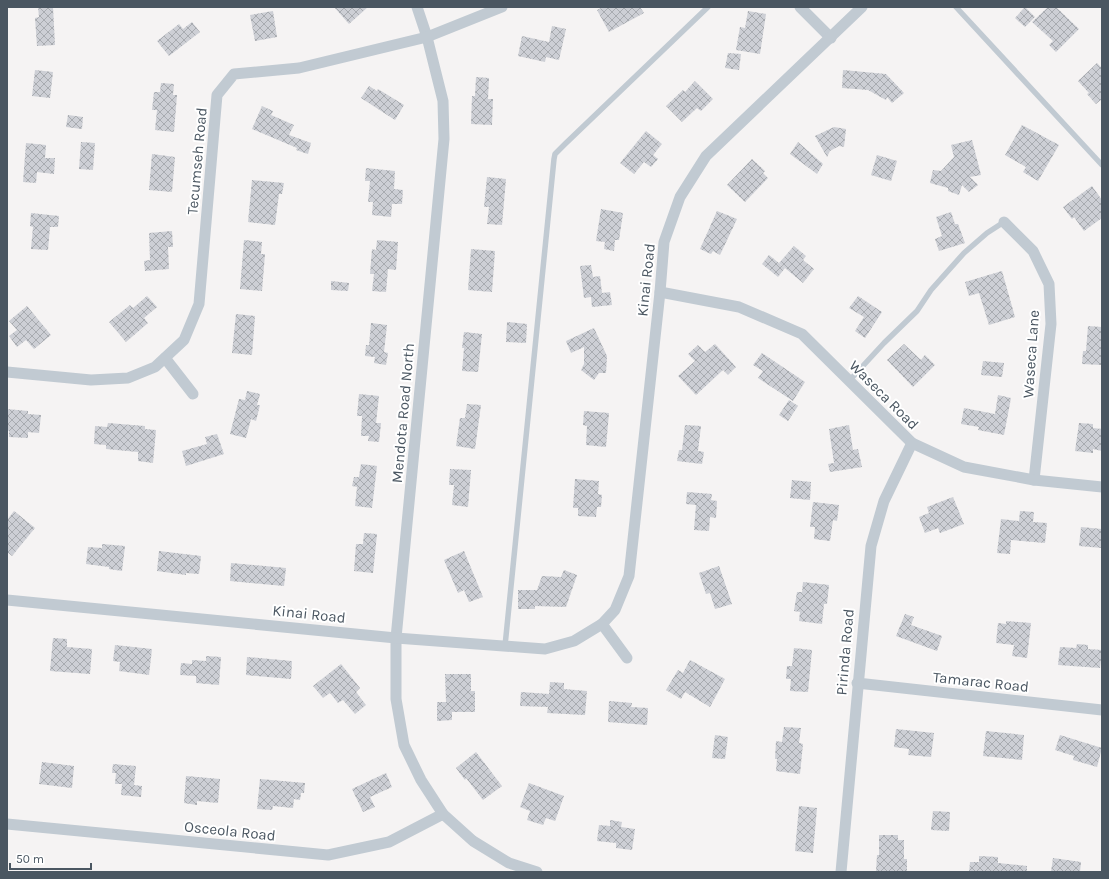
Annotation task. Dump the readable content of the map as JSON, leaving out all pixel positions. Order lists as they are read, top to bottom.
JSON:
{
  "streets": {
    "street": [
      "Tecumseh Road",
      "Kinai Road",
      "Waseca Lane",
      "Waseca Road",
      "Mendota Road North",
      "Pirinda Road",
      "Tamarac Road",
      "Osceola Road"
    ]
  },
  "crossings": [
    ["Tecumseh Road", "Mendota Road North"],
    ["Kinai Road", "Waseca Road"],
    ["Kinai Road", "Mendota Road North"],
    ["Waseca Lane", "Waseca Road"],
    ["Waseca Road", "Pirinda Road"],
    ["Mendota Road North", "Osceola Road"],
    ["Pirinda Road", "Tamarac Road"]
  ],
  "scale_bar": "50 m"
}
